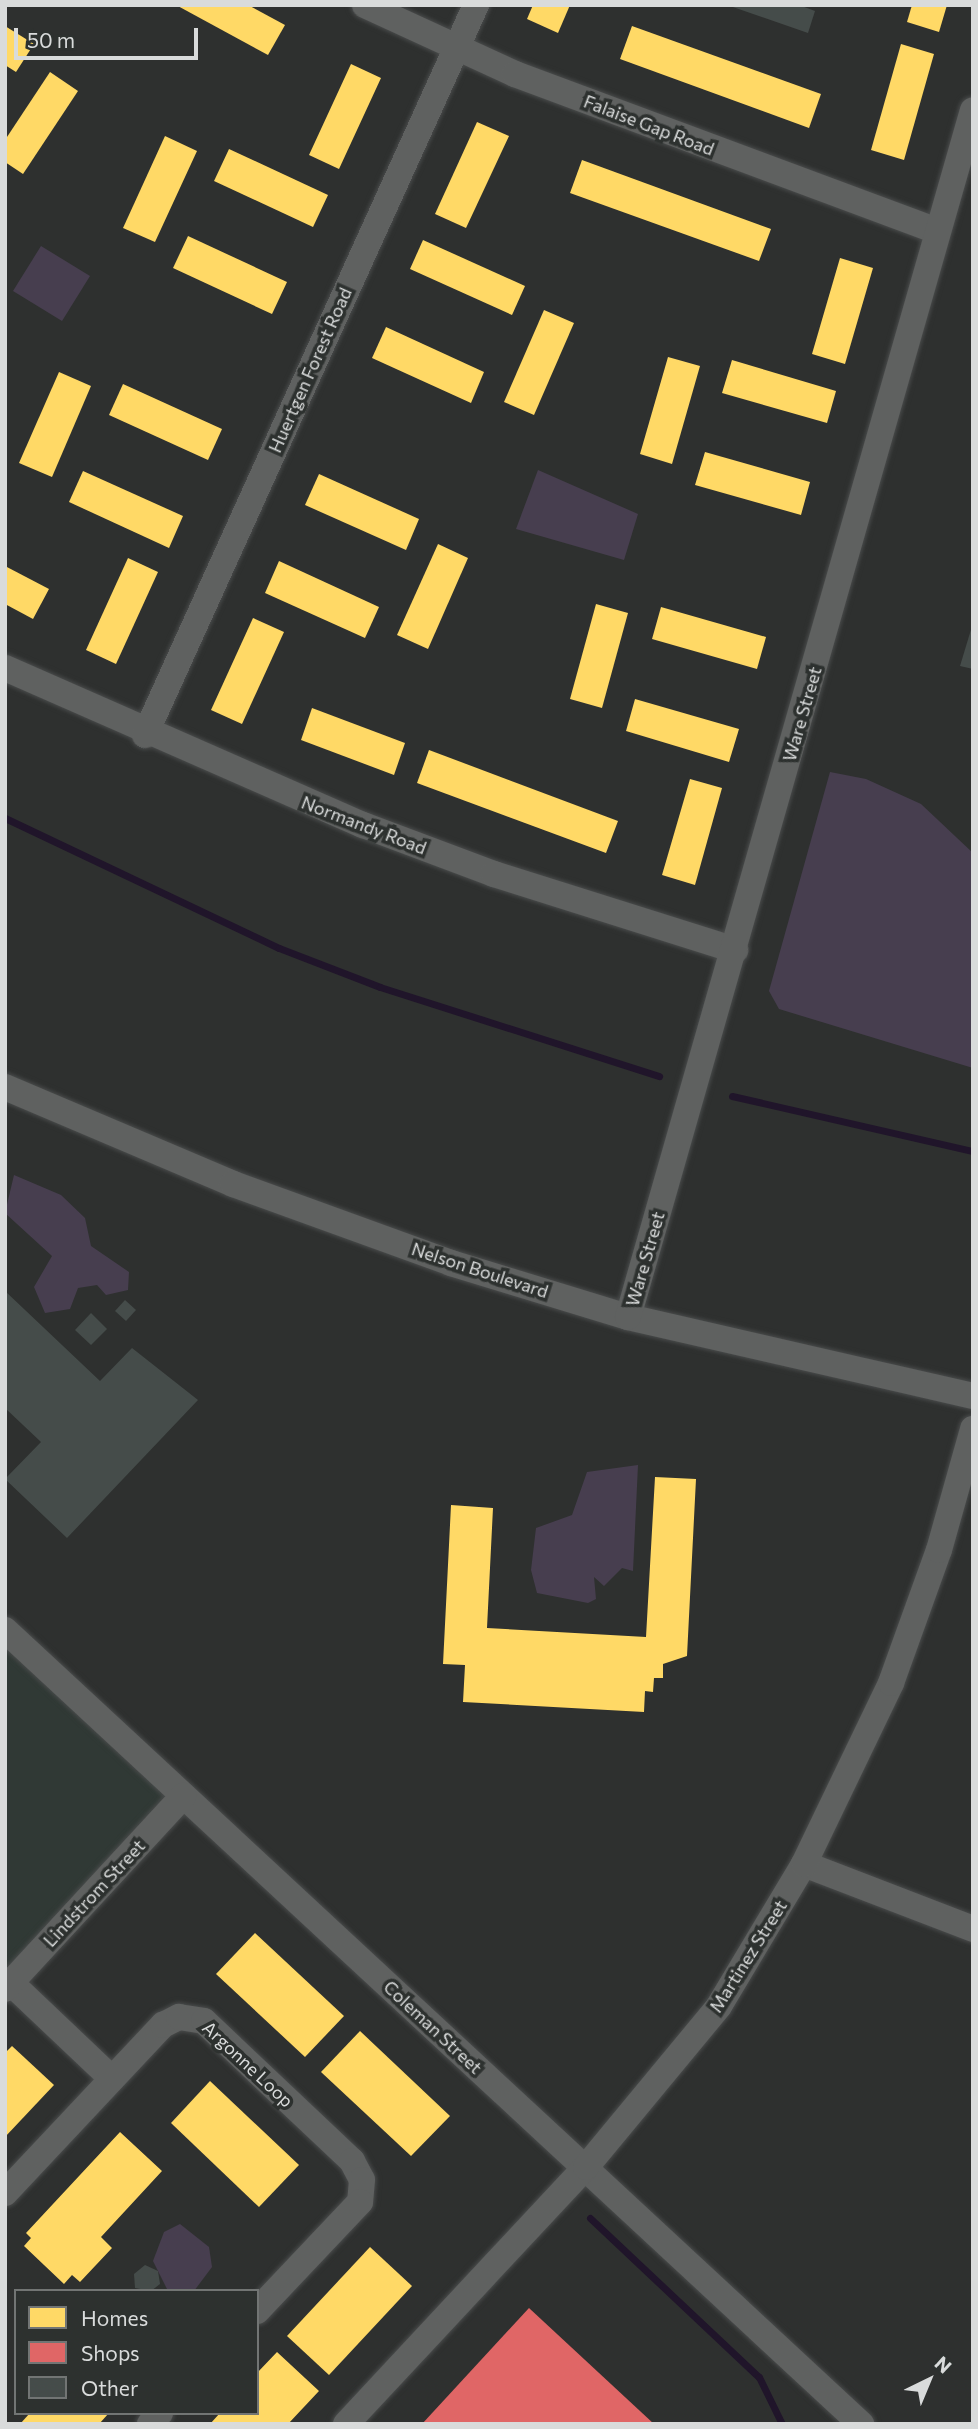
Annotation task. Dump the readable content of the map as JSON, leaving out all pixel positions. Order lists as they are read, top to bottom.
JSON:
{
  "streets": {
    "street": [
      "Falaise Gap Road",
      "Huertgen Forest Road",
      "Ware Street",
      "Normandy Road",
      "Nelson Boulevard",
      "Lindstrom Street",
      "Martinez Street",
      "Coleman Street",
      "Argonne Loop"
    ]
  },
  "crossings": [
    ["Falaise Gap Road", "Huertgen Forest Road"],
    ["Falaise Gap Road", "Ware Street"],
    ["Huertgen Forest Road", "Normandy Road"],
    ["Ware Street", "Normandy Road"],
    ["Ware Street", "Nelson Boulevard"],
    ["Lindstrom Street", "Coleman Street"],
    ["Martinez Street", "Coleman Street"]
  ],
  "legend": ["Homes", "Shops", "Other"],
  "scale_bar": "50 m",
  "north": "top right"
}
